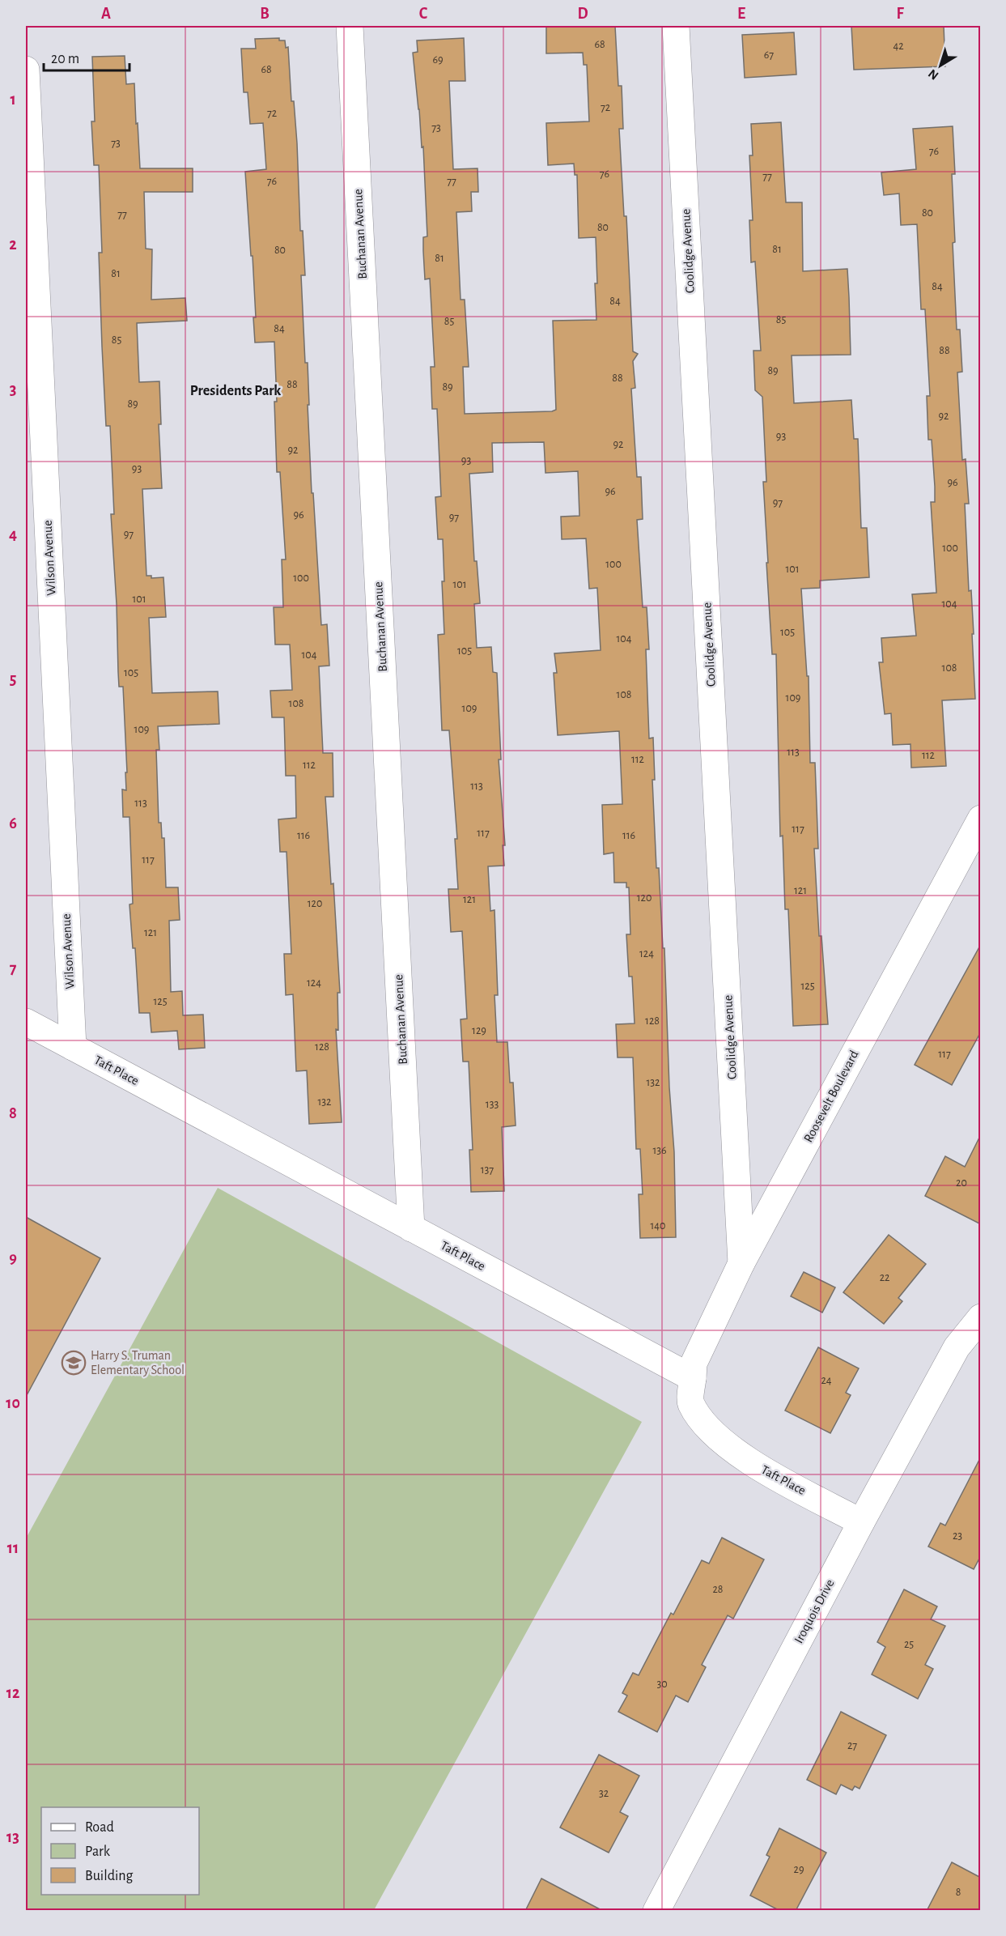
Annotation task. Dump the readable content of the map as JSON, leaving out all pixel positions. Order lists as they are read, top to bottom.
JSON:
{
  "streets": {
    "street": [
      "Buchanan Avenue",
      "Coolidge Avenue",
      "Wilson Avenue",
      "Taft Place",
      "Roosevelt Boulevard",
      "Iroquois Drive"
    ]
  },
  "crossings": [
    ["Buchanan Avenue", "Taft Place"],
    ["Coolidge Avenue", "Roosevelt Boulevard"],
    ["Wilson Avenue", "Taft Place"],
    ["Taft Place", "Roosevelt Boulevard"],
    ["Taft Place", "Iroquois Drive"]
  ],
  "districts": ["Presidents Park"],
  "places": {
    "school or university": ["Harry S. Truman Elementary School"]
  },
  "house_numbers": [
    "68",
    "42",
    "67",
    "69",
    "68",
    "72",
    "72",
    "73",
    "73",
    "76",
    "76",
    "77",
    "76",
    "77",
    "80",
    "77",
    "80",
    "81",
    "80",
    "81",
    "81",
    "84",
    "84",
    "85",
    "85",
    "84",
    "85",
    "88",
    "89",
    "88",
    "88",
    "89",
    "89",
    "92",
    "93",
    "92",
    "92",
    "93",
    "93",
    "96",
    "96",
    "97",
    "96",
    "97",
    "97",
    "100",
    "100",
    "101",
    "100",
    "101",
    "101",
    "104",
    "105",
    "104",
    "105",
    "104",
    "108",
    "105",
    "108",
    "109",
    "108",
    "109",
    "109",
    "113",
    "112",
    "112",
    "112",
    "113",
    "113",
    "117",
    "117",
    "116",
    "116",
    "117",
    "121",
    "120",
    "121",
    "120",
    "121",
    "124",
    "124",
    "125",
    "125",
    "128",
    "129",
    "128",
    "117",
    "132",
    "132",
    "133",
    "136",
    "137",
    "20",
    "140",
    "22",
    "24",
    "23",
    "28",
    "25",
    "30",
    "27",
    "32",
    "29",
    "8"
  ],
  "legend": ["Road", "Park", "Building"],
  "scale_bar": "20 m",
  "north": "bottom left",
  "grid": {
    "columns": [
      "A",
      "B",
      "C",
      "D",
      "E",
      "F"
    ],
    "rows": [
      "1",
      "2",
      "3",
      "4",
      "5",
      "6",
      "7",
      "8",
      "9",
      "10",
      "11",
      "12",
      "13"
    ]
  }
}
